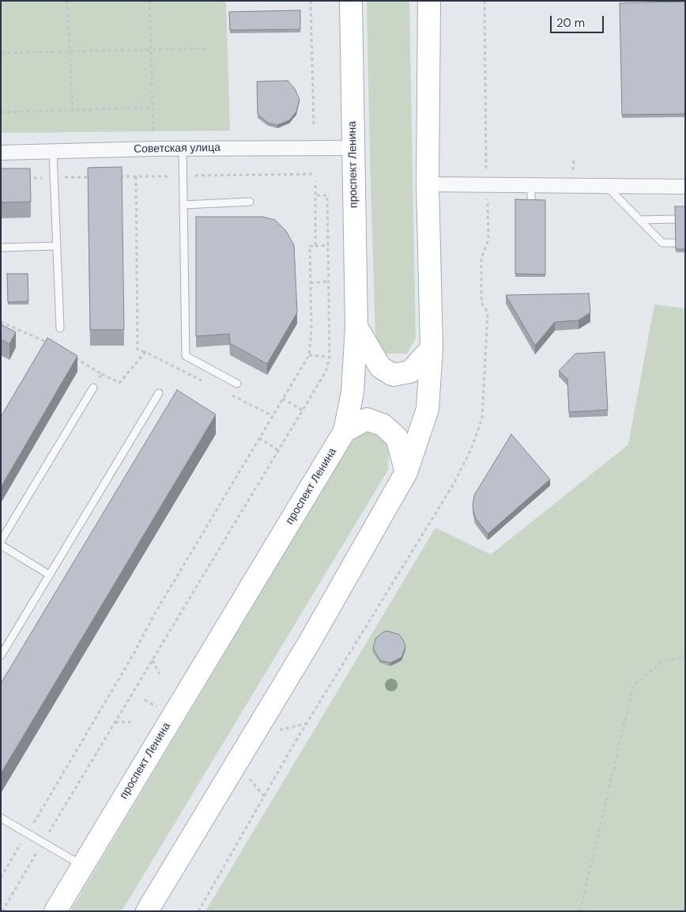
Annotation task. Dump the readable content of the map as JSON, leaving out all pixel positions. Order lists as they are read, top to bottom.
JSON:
{
  "streets": {
    "main road": ["проспект Ленина"],
    "street": ["Советская улица"]
  },
  "crossings": [
    ["Советская улица", "проспект Ленина"]
  ],
  "scale_bar": "20 m"
}
